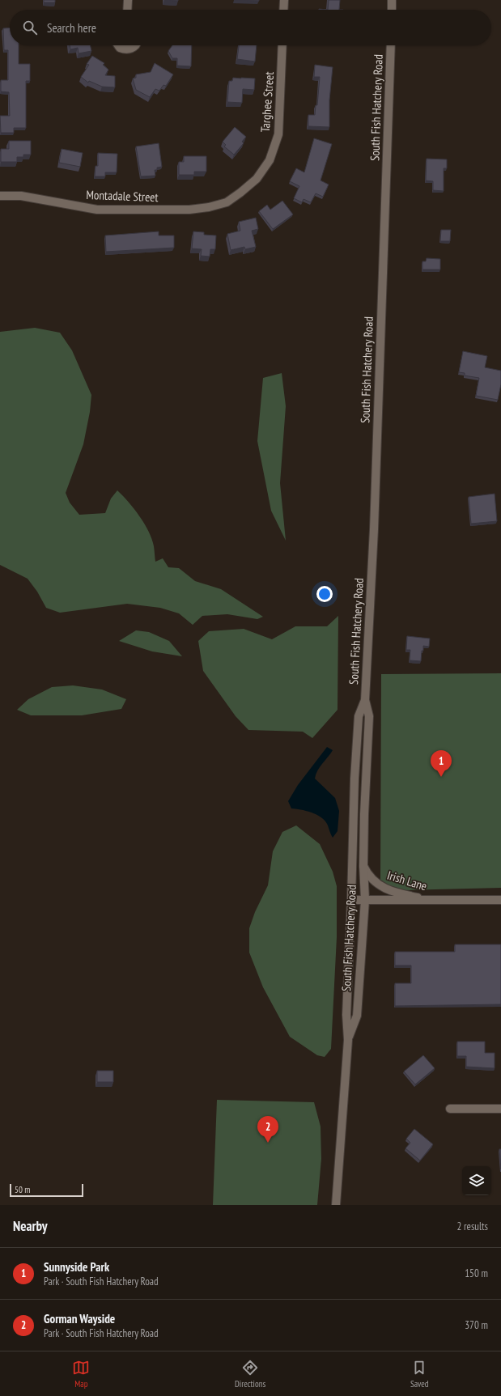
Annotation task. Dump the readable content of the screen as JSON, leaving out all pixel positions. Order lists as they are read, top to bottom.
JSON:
{
  "streets": {
    "main road": [
      "Targhee Street",
      "South Fish Hatchery Road",
      "Montadale Street",
      "Irish Lane"
    ]
  },
  "crossings": [
    ["Targhee Street", "Montadale Street"],
    ["South Fish Hatchery Road", "Irish Lane"]
  ],
  "scale_bar": "50 m",
  "page": {
    "search": "Search here",
    "pins": ["1", "2"],
    "scale": "50 m",
    "heading": ["Nearby", "2 results"],
    "list": [
      {
        "mark": "1",
        "name": "Sunnyside Park",
        "note": "Park · South Fish Hatchery Road",
        "value": "150 m"
      },
      {
        "mark": "2",
        "name": "Gorman Wayside",
        "note": "Park · South Fish Hatchery Road",
        "value": "370 m"
      }
    ],
    "nav": ["Map", "Directions", "Saved"]
  }
}
